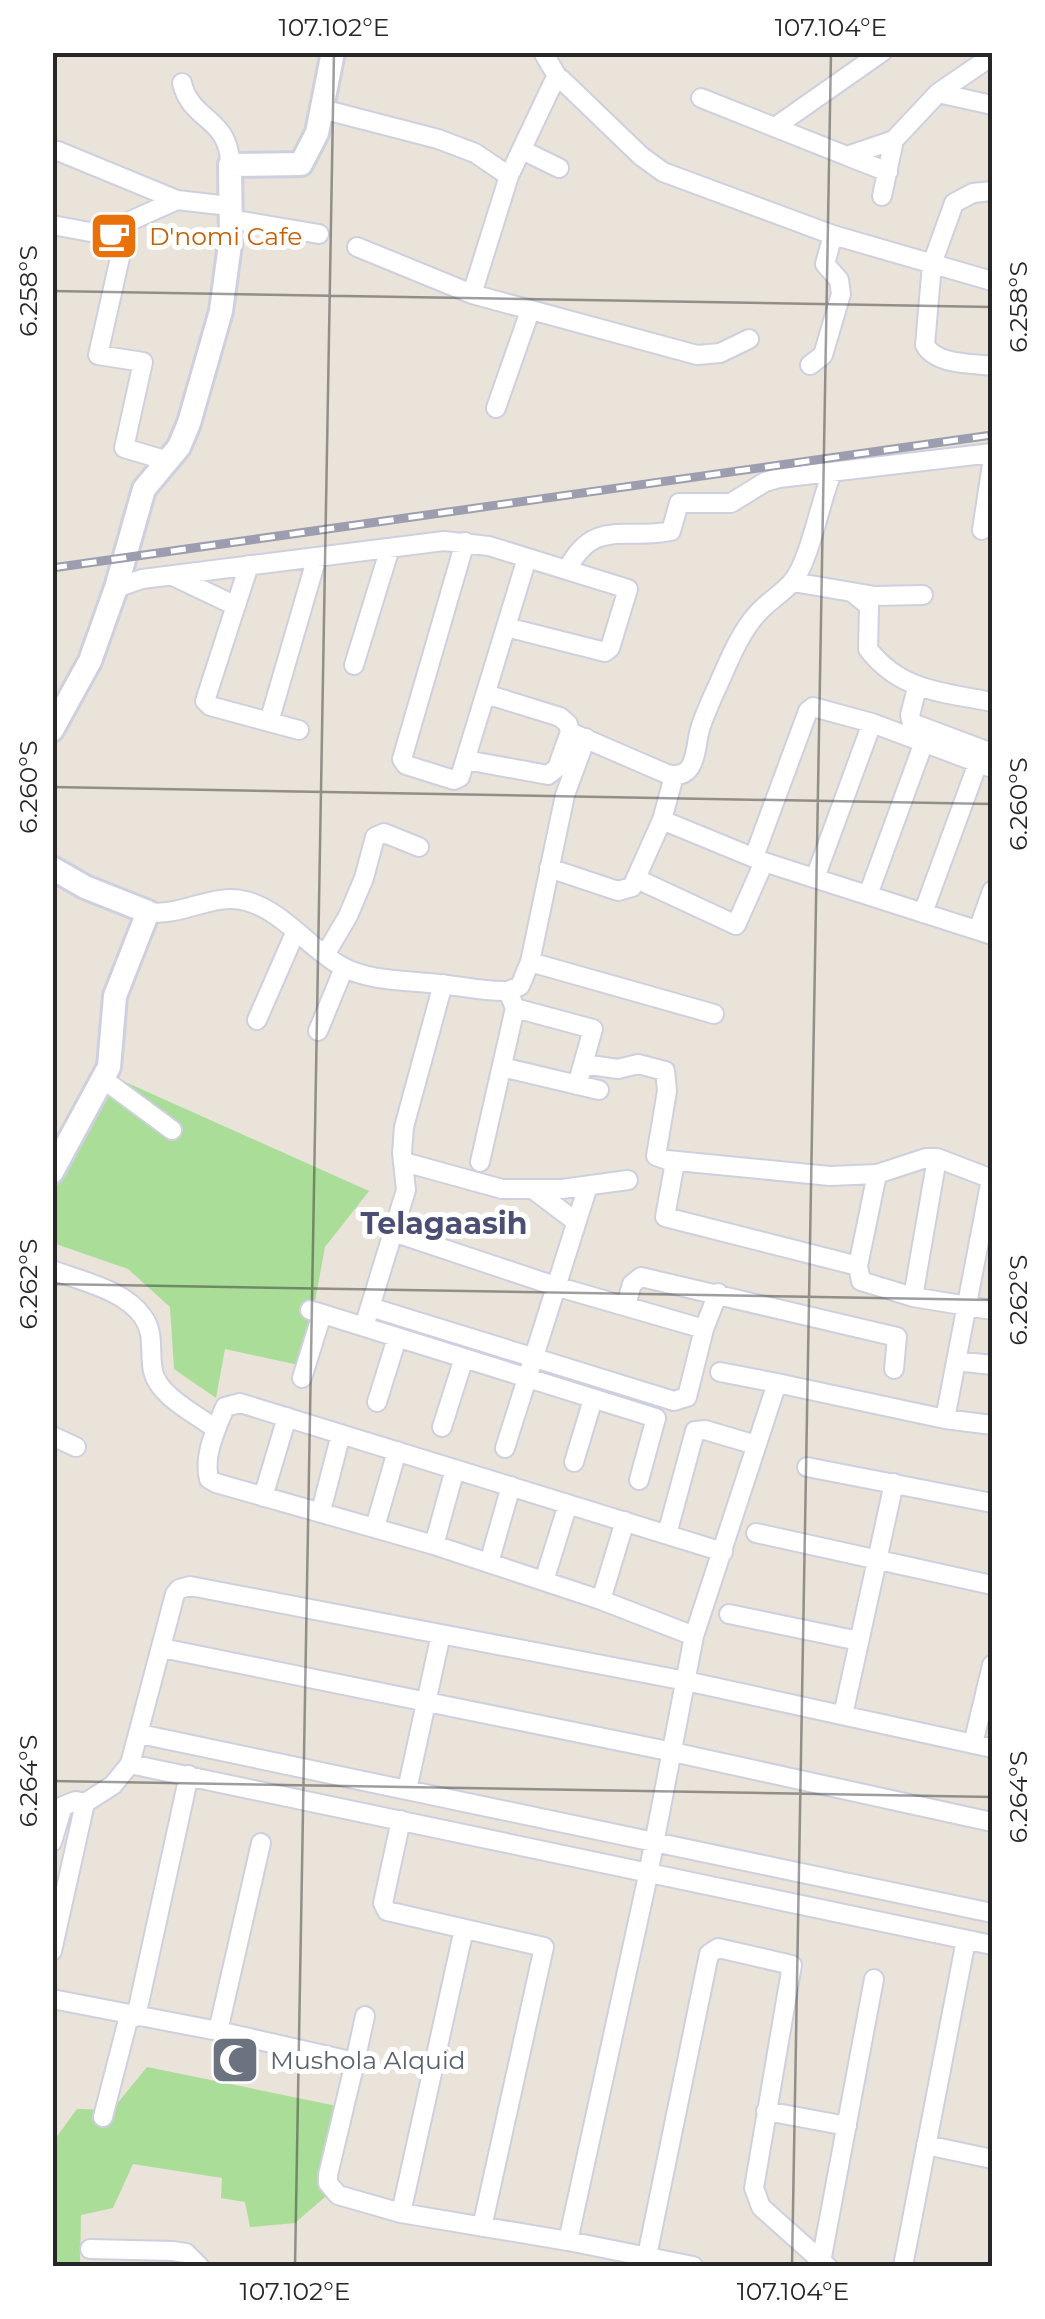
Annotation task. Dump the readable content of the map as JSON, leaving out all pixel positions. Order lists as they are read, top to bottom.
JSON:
{
  "districts": ["Telagaasih"],
  "places": {
    "cafe": ["D'nomi Cafe"],
    "mosque": ["Mushola Alquid"]
  },
  "coordinates": [
    "107.102°E",
    "107.104°E",
    "6.258°S",
    "6.260°S",
    "6.262°S",
    "6.264°S"
  ]
}
